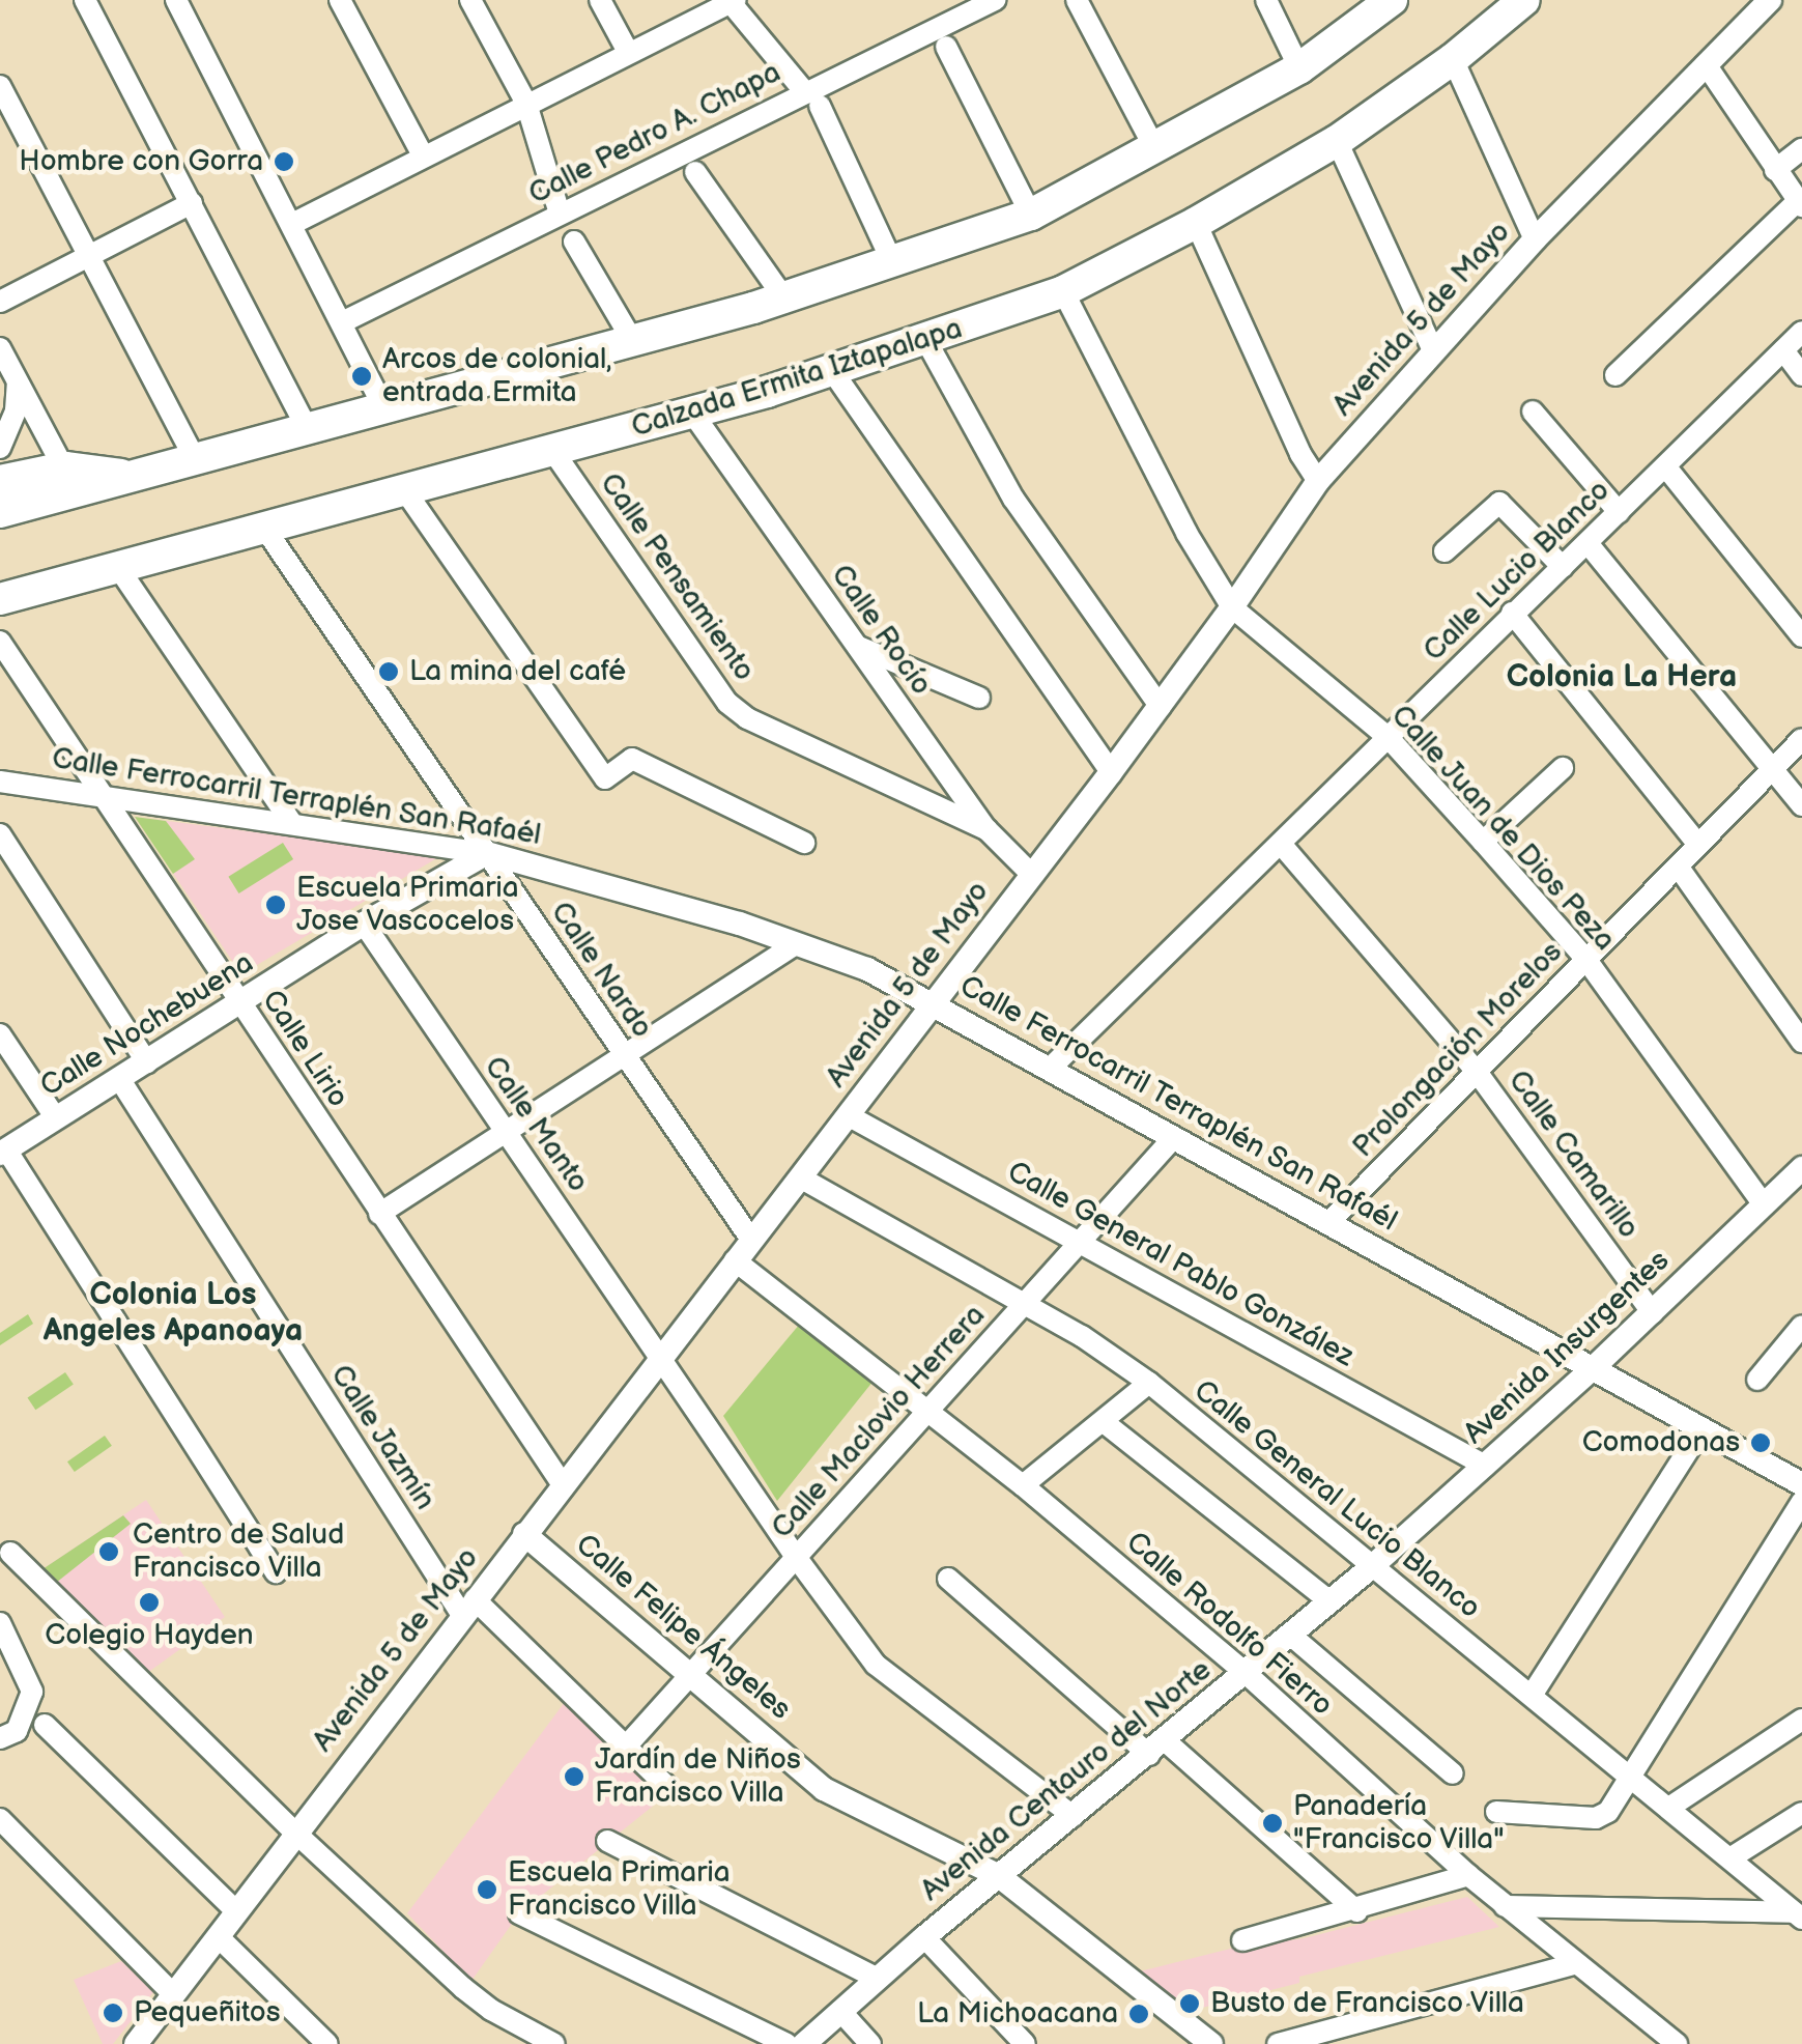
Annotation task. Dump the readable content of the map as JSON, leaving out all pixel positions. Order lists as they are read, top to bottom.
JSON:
{
  "streets": {
    "main road": ["Calzada Ermita Iztapalapa"],
    "street": [
      "Calle Pedro A. Chapa",
      "Avenida 5 de Mayo",
      "Calle Lucio Blanco",
      "Calle Pensamiento",
      "Calle Rocío",
      "Calle Ferrocarril Terraplén San Rafaél",
      "Calle Juan de Dios Peza",
      "Calle Nardo",
      "Calle Nochebuena",
      "Calle Lirio",
      "Prolongación Morelos",
      "Calle Manto",
      "Calle Camarillo",
      "Calle General Pablo González",
      "Avenida Insurgentes",
      "Calle Maclovio Herrera",
      "Calle Jazmín",
      "Calle General Lucio Blanco",
      "Calle Rodolfo Fierro",
      "Calle Felipe Ángeles",
      "Avenida Centauro del Norte"
    ]
  },
  "crossings": [
    ["Avenida 5 de Mayo", "Calle Rocío"],
    ["Avenida 5 de Mayo", "Calle Ferrocarril Terraplén San Rafaél"],
    ["Avenida 5 de Mayo", "Calle Juan de Dios Peza"],
    ["Avenida 5 de Mayo", "Calle Nardo"],
    ["Avenida 5 de Mayo", "Calle Lirio"],
    ["Avenida 5 de Mayo", "Calle Manto"],
    ["Avenida 5 de Mayo", "Calle General Pablo González"],
    ["Avenida 5 de Mayo", "Calle Jazmín"],
    ["Avenida 5 de Mayo", "Calle General Lucio Blanco"],
    ["Avenida 5 de Mayo", "Calle Rodolfo Fierro"],
    ["Avenida 5 de Mayo", "Calle Felipe Ángeles"],
    ["Calzada Ermita Iztapalapa", "Calle Pensamiento"],
    ["Calzada Ermita Iztapalapa", "Calle Rocío"],
    ["Calzada Ermita Iztapalapa", "Calle Juan de Dios Peza"],
    ["Calzada Ermita Iztapalapa", "Calle Nardo"],
    ["Calle Lucio Blanco", "Calle Ferrocarril Terraplén San Rafaél"],
    ["Calle Lucio Blanco", "Calle Juan de Dios Peza"],
    ["Calle Lucio Blanco", "Calle Camarillo"],
    ["Calle Pensamiento", "Calle Rocío"],
    ["Calle Ferrocarril Terraplén San Rafaél", "Calle Nardo"],
    ["Calle Ferrocarril Terraplén San Rafaél", "Calle Nochebuena"],
    ["Calle Ferrocarril Terraplén San Rafaél", "Calle Lirio"],
    ["Calle Ferrocarril Terraplén San Rafaél", "Prolongación Morelos"],
    ["Calle Ferrocarril Terraplén San Rafaél", "Avenida Insurgentes"],
    ["Calle Ferrocarril Terraplén San Rafaél", "Calle Maclovio Herrera"],
    ["Calle Juan de Dios Peza", "Prolongación Morelos"],
    ["Calle Juan de Dios Peza", "Avenida Insurgentes"],
    ["Calle Nardo", "Calle Nochebuena"],
    ["Calle Nochebuena", "Calle Lirio"],
    ["Calle Nochebuena", "Calle Manto"],
    ["Calle Nochebuena", "Calle Jazmín"],
    ["Prolongación Morelos", "Calle Camarillo"],
    ["Calle Manto", "Calle Maclovio Herrera"],
    ["Calle Manto", "Avenida Centauro del Norte"],
    ["Calle Camarillo", "Avenida Insurgentes"],
    ["Calle General Pablo González", "Avenida Insurgentes"],
    ["Calle General Pablo González", "Calle Maclovio Herrera"],
    ["Avenida Insurgentes", "Calle General Lucio Blanco"],
    ["Avenida Insurgentes", "Avenida Centauro del Norte"],
    ["Calle Maclovio Herrera", "Calle Jazmín"],
    ["Calle Maclovio Herrera", "Calle General Lucio Blanco"],
    ["Calle Maclovio Herrera", "Calle Rodolfo Fierro"],
    ["Calle Maclovio Herrera", "Calle Felipe Ángeles"],
    ["Calle General Lucio Blanco", "Avenida Centauro del Norte"],
    ["Calle Rodolfo Fierro", "Avenida Centauro del Norte"],
    ["Calle Felipe Ángeles", "Avenida Centauro del Norte"]
  ],
  "districts": ["Colonia La Hera", "Colonia Los Angeles Apanoaya"],
  "places": [
    "Hombre con Gorra",
    "Arcos de colonial, entrada Ermita",
    "La mina del café",
    "Escuela Primaria Jose Vascocelos",
    "Comodonas",
    "Centro de Salud Francisco Villa",
    "Colegio Hayden",
    "Jardín de Niños Francisco Villa",
    "Panadería \"Francisco Villa\"",
    "Escuela Primaria Francisco Villa",
    "Busto de Francisco Villa",
    "Pequeñitos",
    "La Michoacana"
  ]
}
